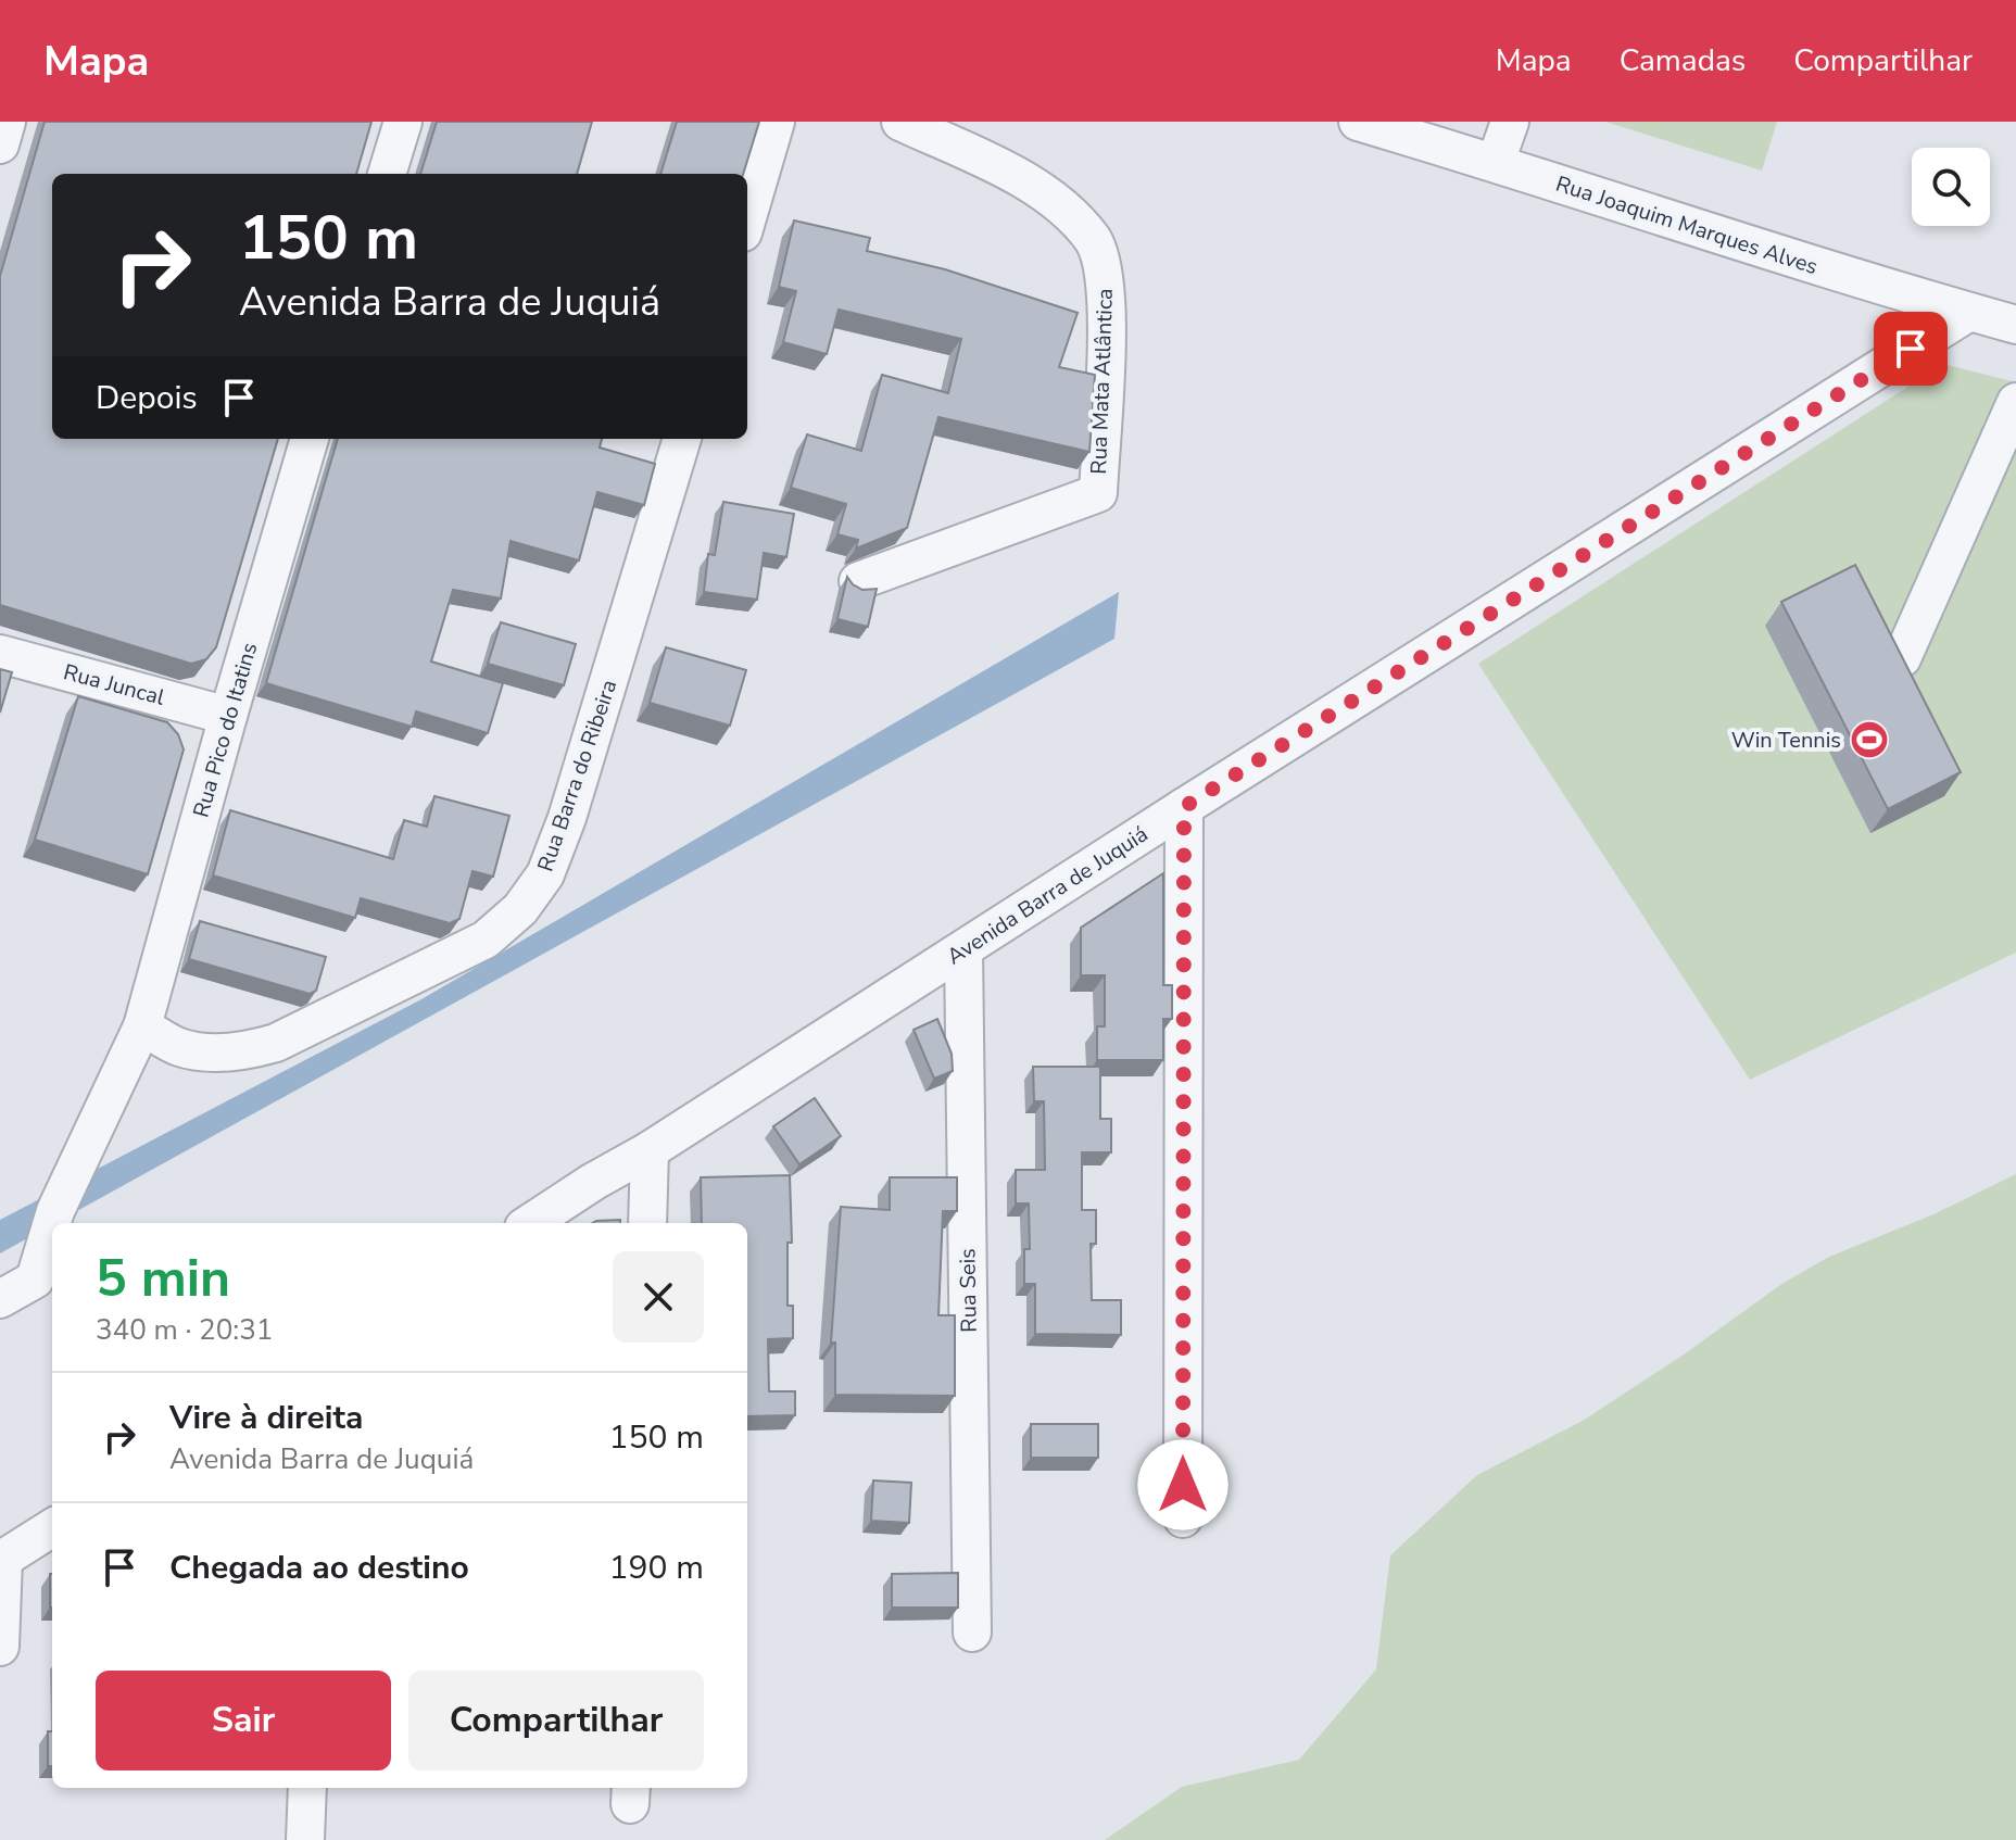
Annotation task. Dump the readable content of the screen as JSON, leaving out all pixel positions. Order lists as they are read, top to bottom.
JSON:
{
  "streets": {
    "street": [
      "Rua Joaquim Marques Alves",
      "Rua Mata Atlântica",
      "Rua Juncal",
      "Rua Pico do Itatins",
      "Rua Barra do Ribeira",
      "Avenida Barra de Juquiá",
      "Rua Seis"
    ]
  },
  "crossings": [
    ["Rua Joaquim Marques Alves", "Avenida Barra de Juquiá"],
    ["Rua Juncal", "Rua Pico do Itatins"],
    ["Rua Pico do Itatins", "Rua Barra do Ribeira"],
    ["Avenida Barra de Juquiá", "Rua Seis"]
  ],
  "places": {
    "sports": ["Win Tennis"]
  },
  "page": {
    "header": "Mapa",
    "nav": ["Mapa", "Camadas", "Compartilhar"],
    "turn": ["150 m", "Avenida Barra de Juquiá"],
    "then": "Depois",
    "heading": ["5 min", "340 m · 20:31"],
    "list": [
      {
        "name": "Vire à direita",
        "note": "Avenida Barra de Juquiá",
        "value": "150 m"
      },
      {
        "name": "Chegada ao destino",
        "value": "190 m"
      }
    ],
    "buttons": ["Sair", "Compartilhar"]
  }
}
